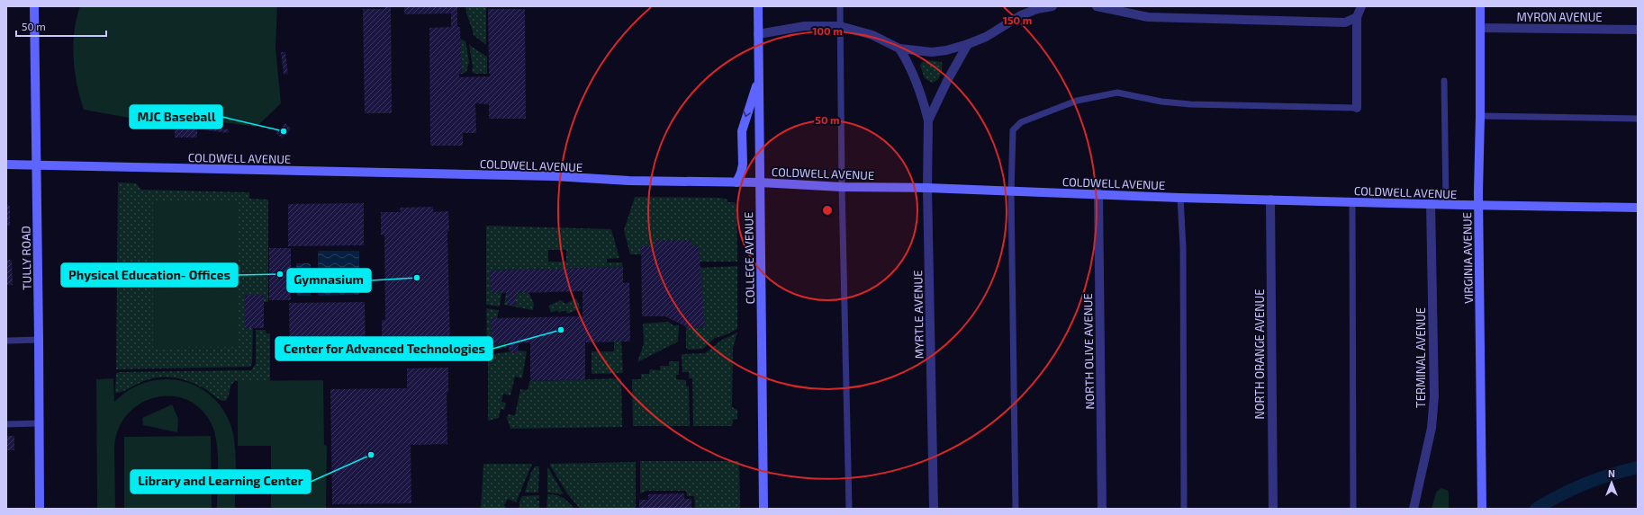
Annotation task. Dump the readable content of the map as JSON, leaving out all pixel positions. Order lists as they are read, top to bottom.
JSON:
{
  "streets": {
    "street": [
      "MYRON AVENUE",
      "COLDWELL AVENUE",
      "TULLY ROAD",
      "COLLEGE AVENUE",
      "VIRGINIA AVENUE",
      "MYRTLE AVENUE",
      "NORTH OLIVE AVENUE",
      "NORTH ORANGE AVENUE",
      "TERMINAL AVENUE"
    ]
  },
  "crossings": [
    ["MYRON AVENUE", "VIRGINIA AVENUE"],
    ["COLDWELL AVENUE", "TULLY ROAD"],
    ["COLDWELL AVENUE", "COLLEGE AVENUE"],
    ["COLDWELL AVENUE", "VIRGINIA AVENUE"],
    ["COLDWELL AVENUE", "MYRTLE AVENUE"],
    ["COLDWELL AVENUE", "NORTH OLIVE AVENUE"],
    ["COLDWELL AVENUE", "NORTH ORANGE AVENUE"],
    ["COLDWELL AVENUE", "TERMINAL AVENUE"]
  ],
  "places": [
    "MJC Baseball",
    "Physical Education- Offices",
    "Gymnasium",
    "Center for Advanced Technologies",
    "Library and Learning Center"
  ],
  "scale_bar": "50 m",
  "north": "top",
  "rings": ["150 m", "100 m", "50 m"]
}
